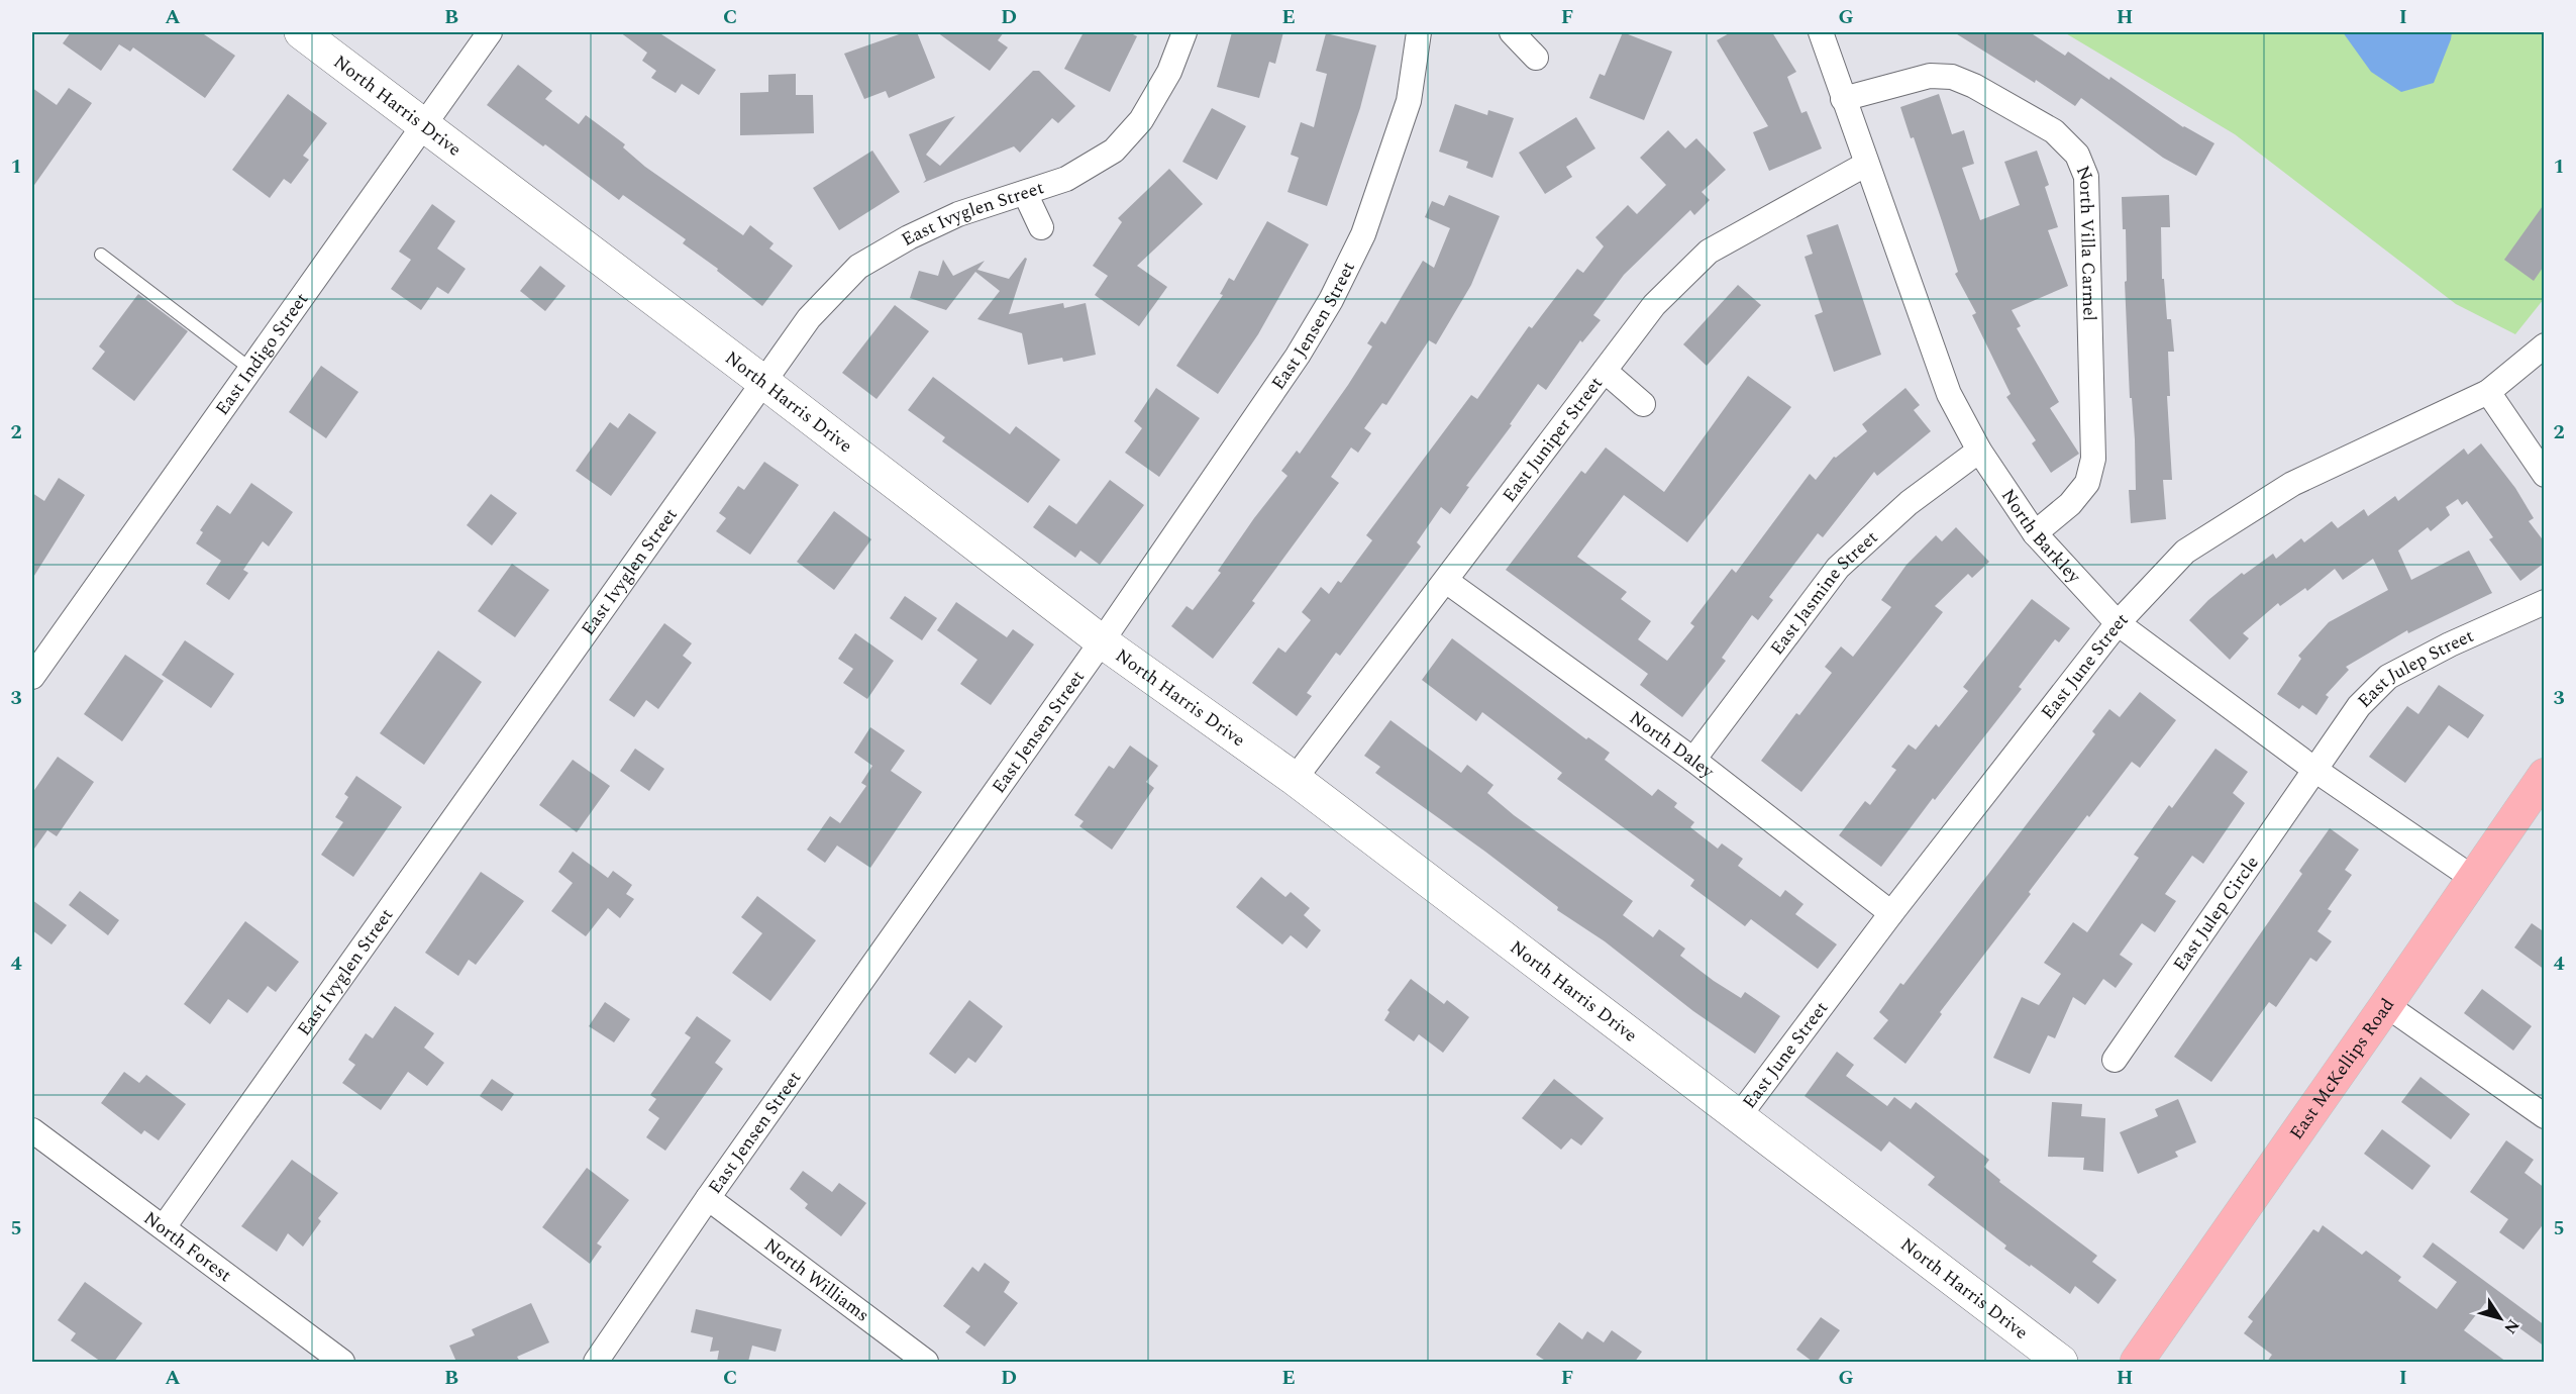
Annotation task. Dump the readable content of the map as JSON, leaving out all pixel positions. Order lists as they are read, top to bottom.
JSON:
{
  "streets": {
    "main road": ["East McKellips Road"],
    "street": [
      "North Harris Drive",
      "East Ivyglen Street",
      "North Villa Carmel",
      "East Jensen Street",
      "East Indigo Street",
      "East Juniper Street",
      "North Barkley",
      "East Jasmine Street",
      "East June Street",
      "East Julep Street",
      "North Daley",
      "East Julep Circle",
      "North Forest",
      "North Williams"
    ]
  },
  "crossings": [
    ["North Harris Drive", "East Ivyglen Street"],
    ["North Harris Drive", "East Jensen Street"],
    ["North Harris Drive", "East Indigo Street"],
    ["North Harris Drive", "East Juniper Street"],
    ["North Harris Drive", "East June Street"],
    ["East Ivyglen Street", "North Forest"],
    ["North Villa Carmel", "North Barkley"],
    ["East Jensen Street", "North Williams"],
    ["East Juniper Street", "North Barkley"],
    ["East Juniper Street", "North Daley"],
    ["North Barkley", "East Jasmine Street"],
    ["North Barkley", "East June Street"],
    ["North Barkley", "East Julep Street"],
    ["North Barkley", "East Julep Circle"],
    ["North Barkley", "East McKellips Road"],
    ["East Jasmine Street", "North Daley"],
    ["East June Street", "North Daley"],
    ["East Julep Street", "East Julep Circle"]
  ],
  "north": "bottom right",
  "grid": {
    "columns": [
      "A",
      "B",
      "C",
      "D",
      "E",
      "F",
      "G",
      "H",
      "I"
    ],
    "rows": [
      "1",
      "2",
      "3",
      "4",
      "5"
    ]
  }
}
